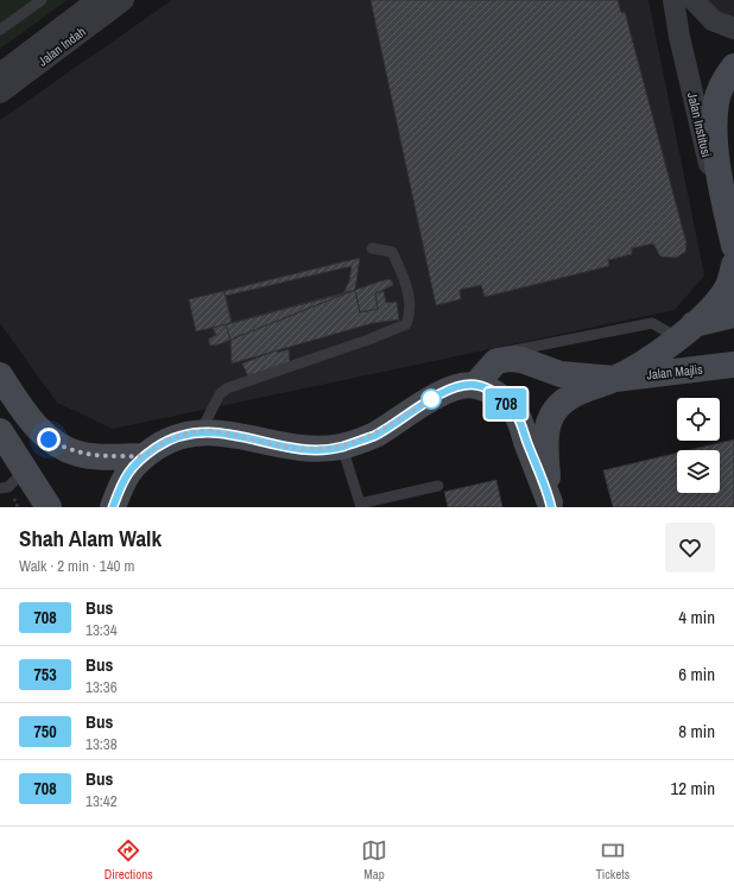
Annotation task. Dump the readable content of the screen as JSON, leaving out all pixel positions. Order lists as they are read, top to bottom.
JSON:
{
  "streets": {
    "main road": ["Jalan Institusi", "Jalan Majlis"],
    "street": ["Jalan Indah"]
  },
  "lines": ["bus line 708"],
  "page": {
    "on_map": "708",
    "heading": ["Shah Alam Walk", "Walk · 2 min · 140 m"],
    "list": [
      {
        "mark": "708",
        "name": "Bus",
        "note": "13:34",
        "value": "4 min"
      },
      {
        "mark": "753",
        "name": "Bus",
        "note": "13:36",
        "value": "6 min"
      },
      {
        "mark": "750",
        "name": "Bus",
        "note": "13:38",
        "value": "8 min"
      },
      {
        "mark": "708",
        "name": "Bus",
        "note": "13:42",
        "value": "12 min"
      }
    ],
    "tabs": ["Directions", "Map", "Tickets"]
  }
}
